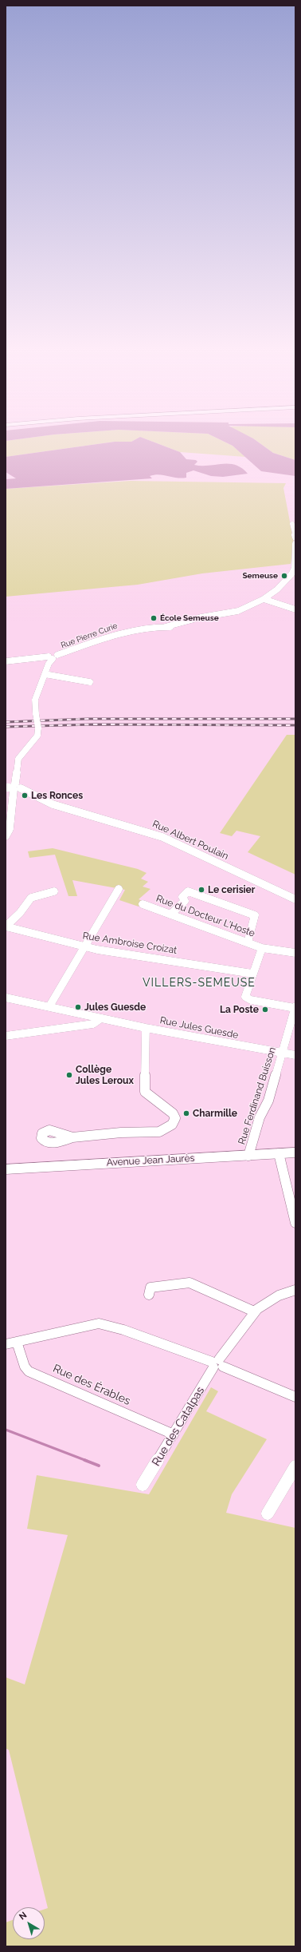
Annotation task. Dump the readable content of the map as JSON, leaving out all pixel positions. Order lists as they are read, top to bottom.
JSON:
{
  "streets": {
    "main road": ["Avenue Jean Jaurès"],
    "street": [
      "Rue Pierre Curie",
      "Rue Albert Poulain",
      "Rue du Docteur L'Hoste",
      "Rue Ambroise Croizat",
      "Rue Jules Guesde",
      "Rue Ferdinand Buisson",
      "Rue des Érables",
      "Rue des Catalpas"
    ]
  },
  "crossings": [
    ["Rue Jules Guesde", "Rue Ferdinand Buisson"],
    ["Rue Ferdinand Buisson", "Avenue Jean Jaurès"],
    ["Rue des Érables", "Rue des Catalpas"]
  ],
  "districts": ["VILLERS-SEMEUSE"],
  "places": [
    "Semeuse",
    "École Semeuse",
    "Les Ronces",
    "Le cerisier",
    "Jules Guesde",
    "La Poste",
    "Collège Jules Leroux",
    "Charmille"
  ],
  "north": "top left"
}
